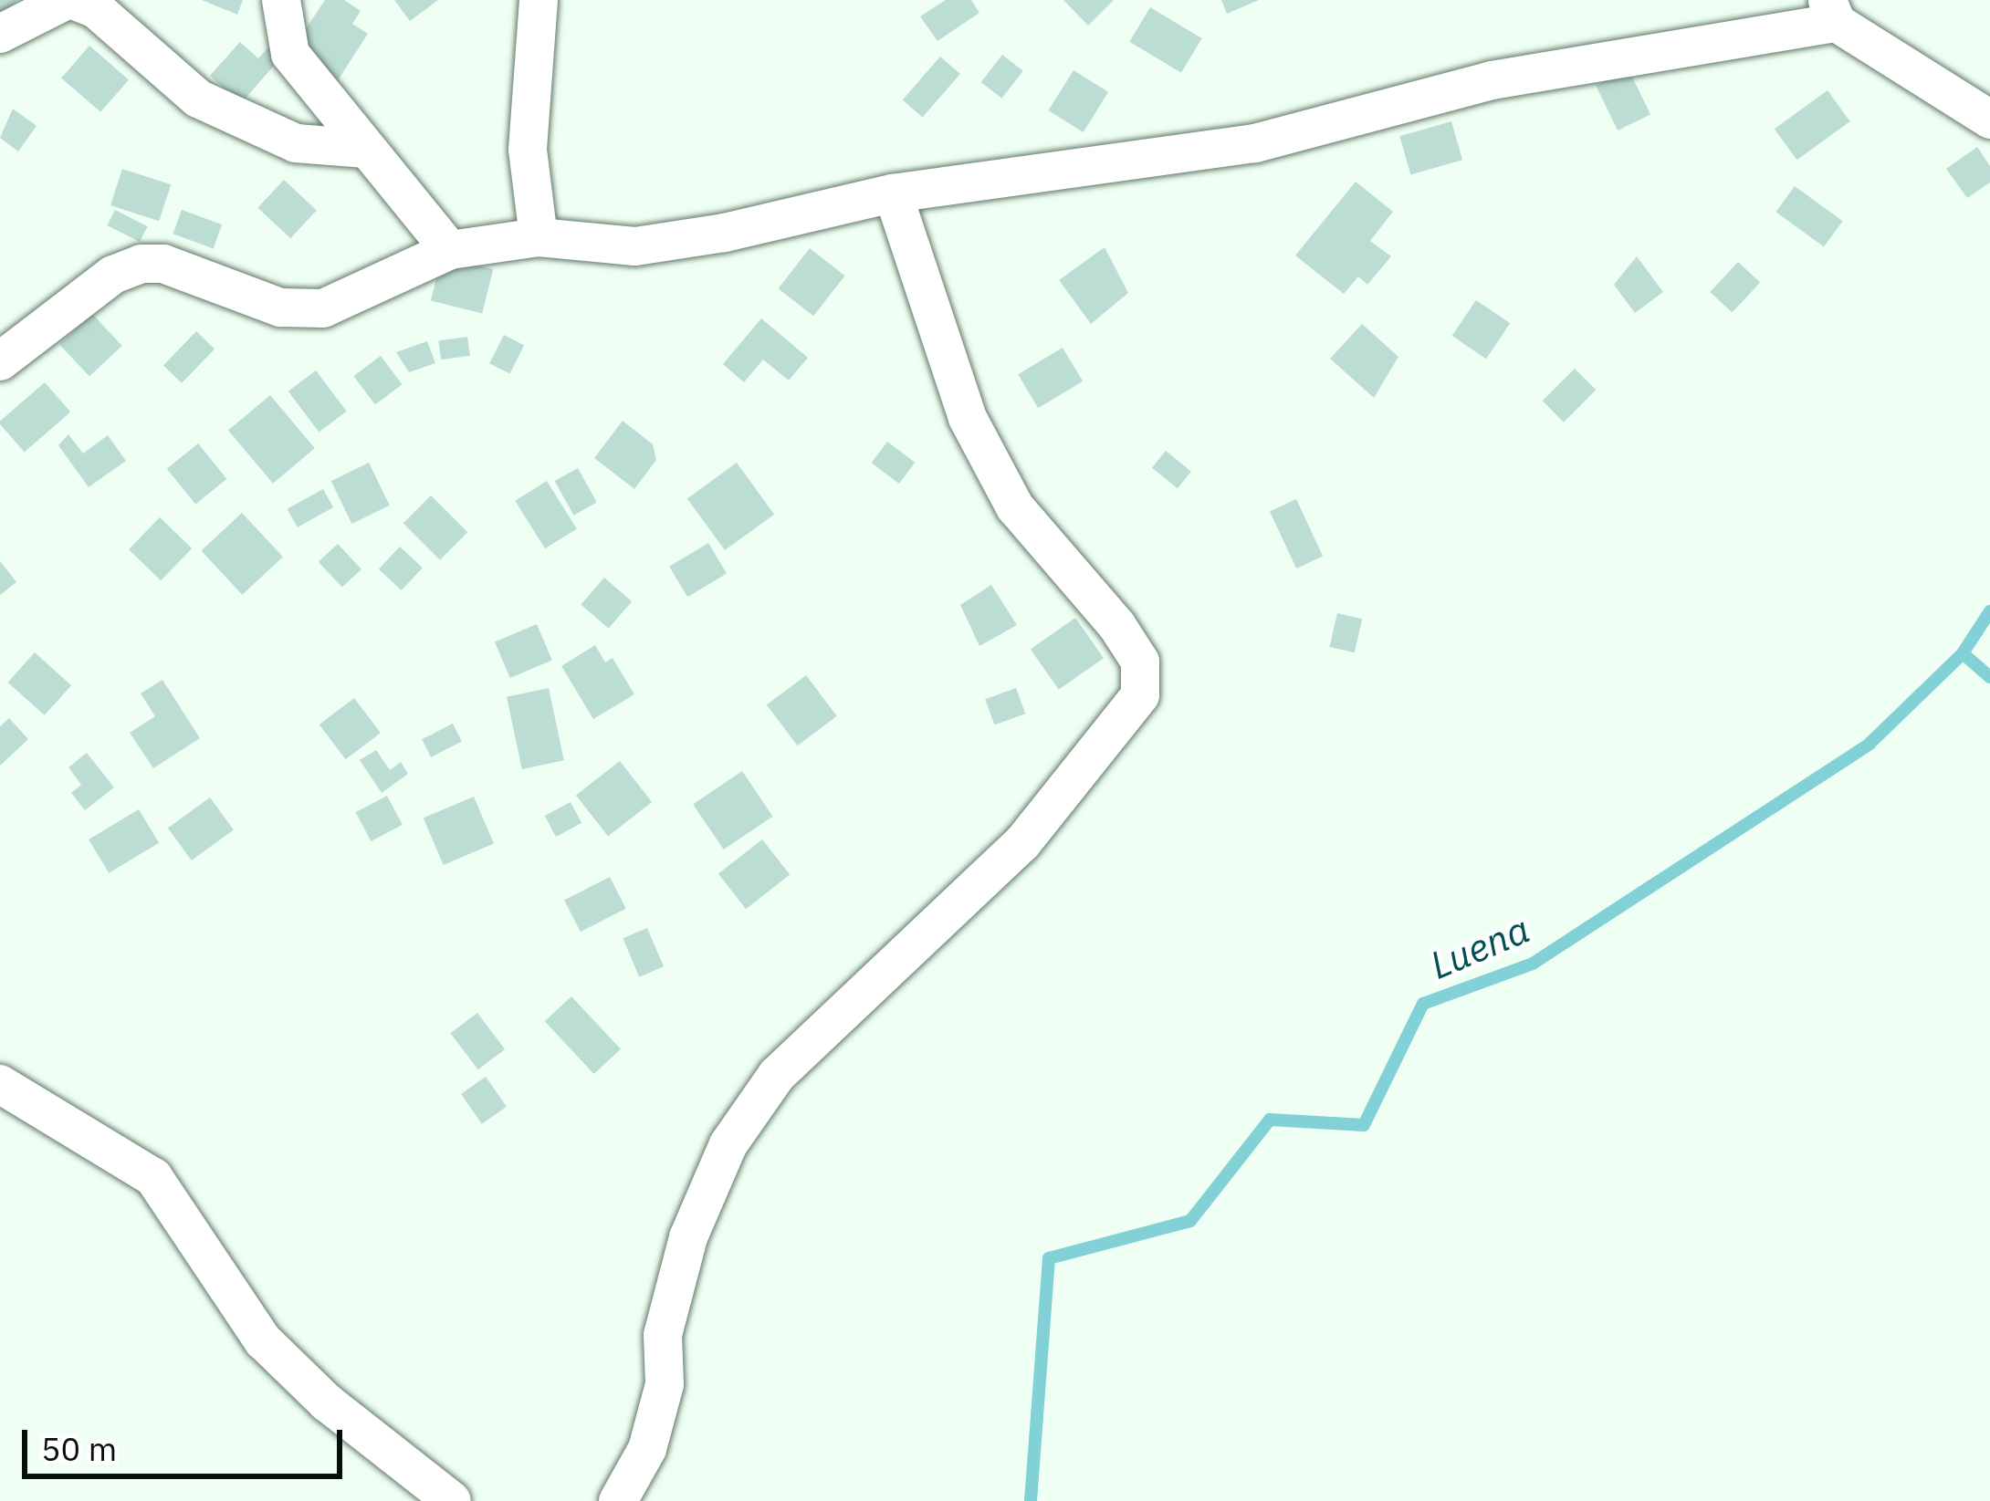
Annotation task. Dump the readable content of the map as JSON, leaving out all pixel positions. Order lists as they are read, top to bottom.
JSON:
{
  "water": ["Luena"],
  "scale_bar": "50 m"
}
